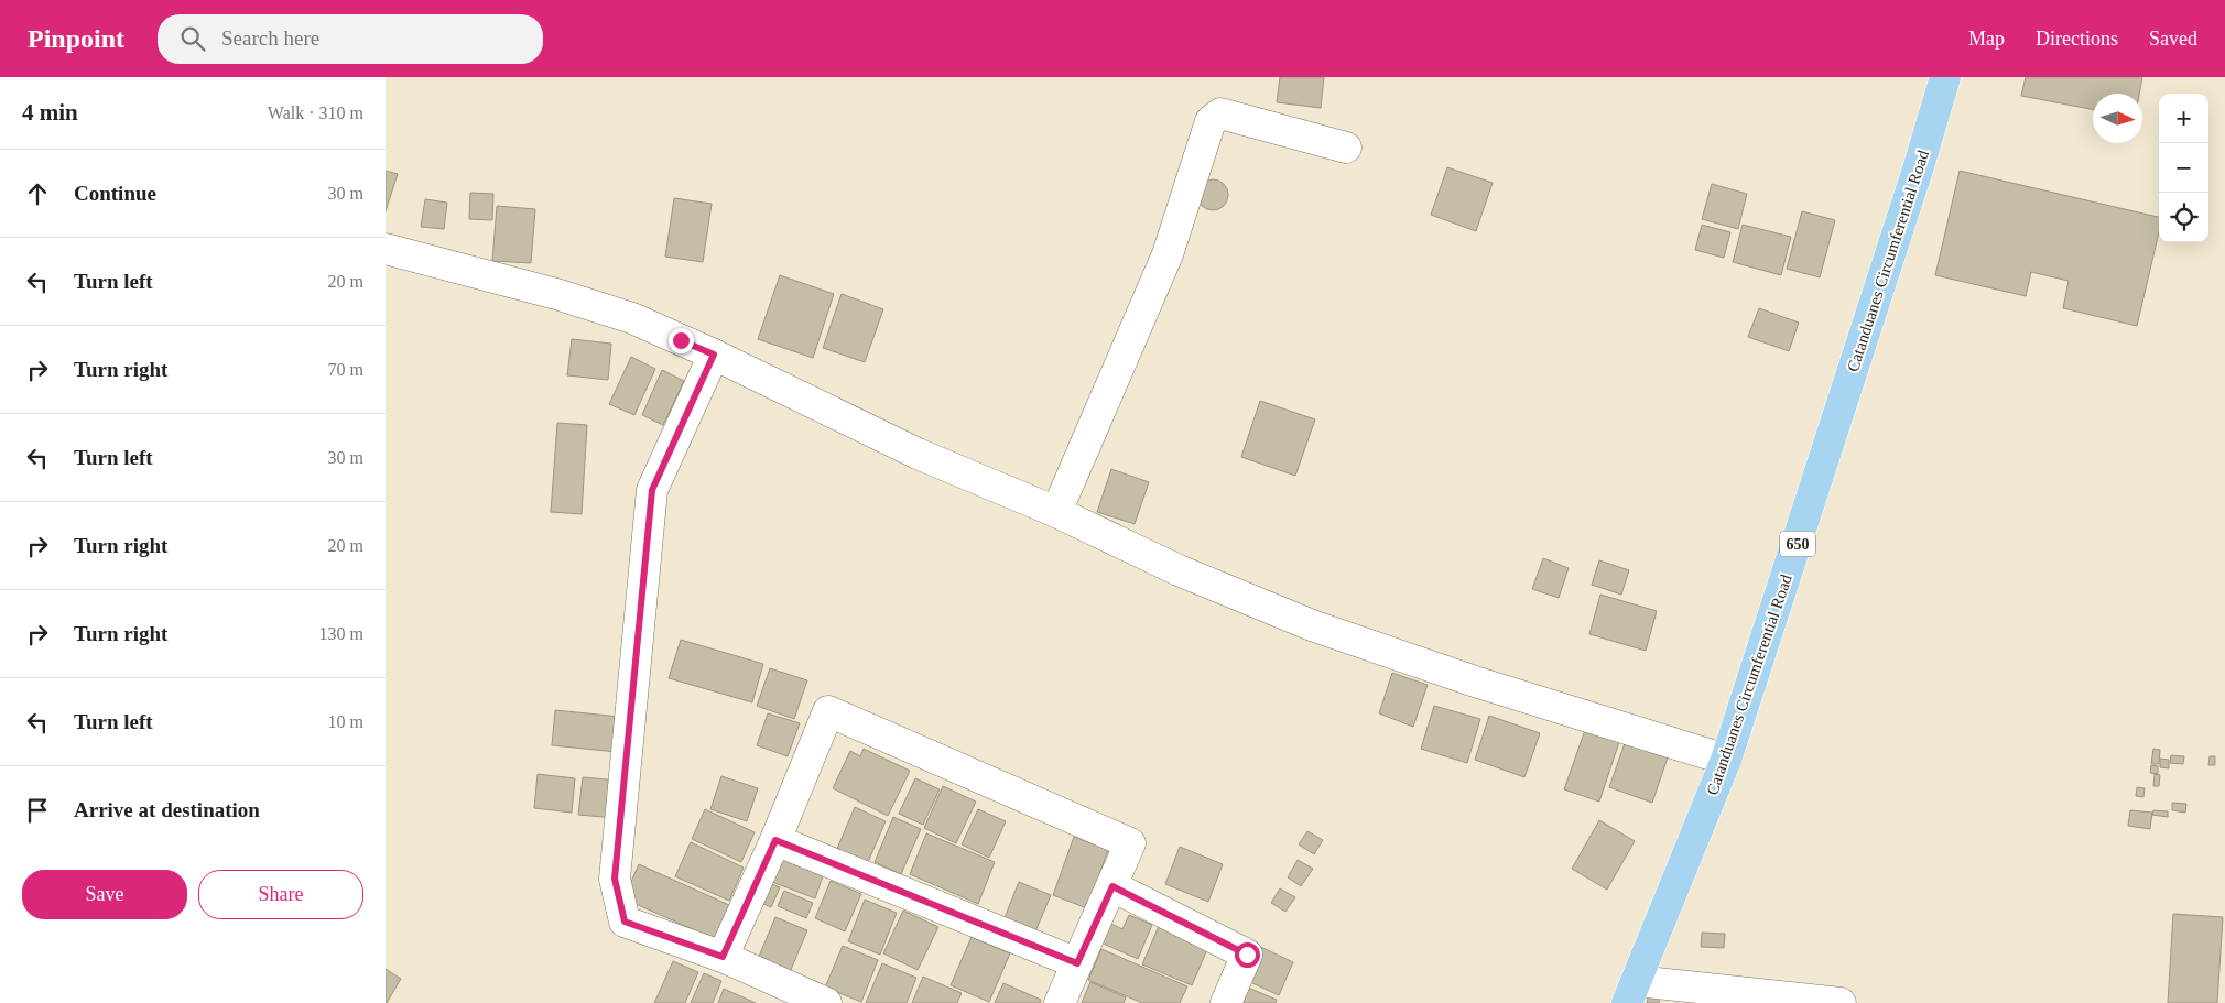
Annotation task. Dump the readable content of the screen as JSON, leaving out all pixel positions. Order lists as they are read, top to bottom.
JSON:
{
  "streets": {
    "main road": ["Catanduanes Circumferential Road", "650"]
  },
  "north": "right",
  "page": {
    "header": "Pinpoint",
    "search": "Search here",
    "nav": ["Map", "Directions", "Saved"],
    "heading": ["4 min", "Walk · 310 m"],
    "map_buttons": ["+", "−"],
    "list": [
      ["Continue", "30 m"],
      ["Turn left", "20 m"],
      ["Turn right", "70 m"],
      ["Turn left", "30 m"],
      ["Turn right", "20 m"],
      ["Turn right", "130 m"],
      ["Turn left", "10 m"],
      "Arrive at destination"
    ],
    "buttons": ["Save", "Share"]
  }
}
